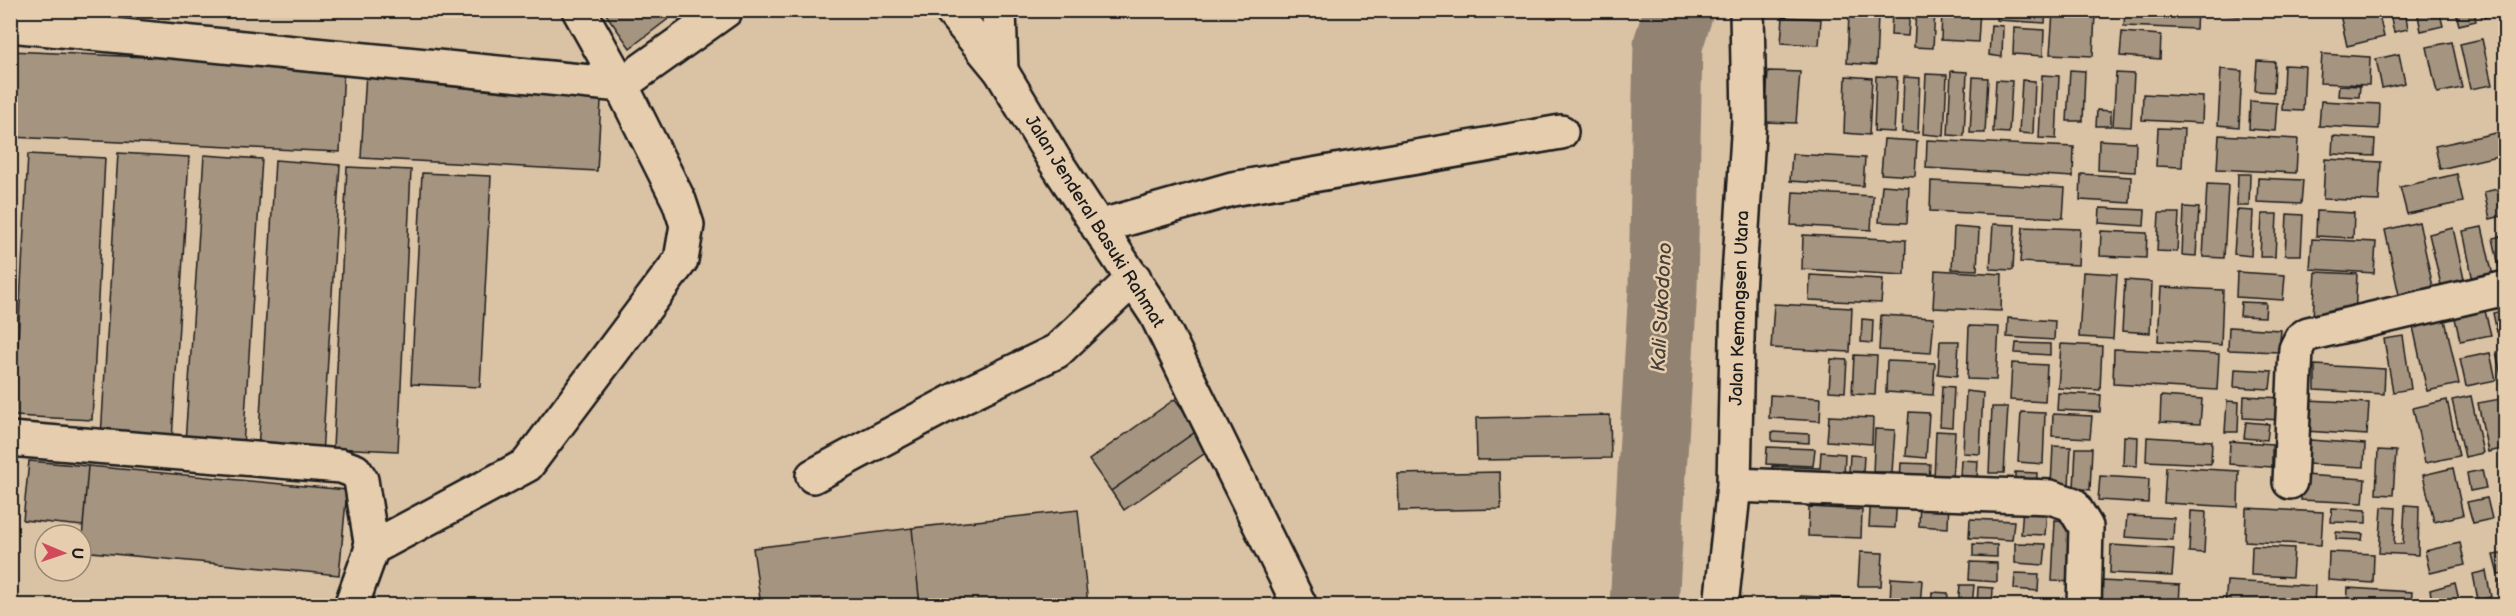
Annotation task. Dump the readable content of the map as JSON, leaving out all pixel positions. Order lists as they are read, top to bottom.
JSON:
{
  "streets": {
    "street": ["Jalan Jenderal Basuki Rahmat", "Jalan Kemangsen Utara"]
  },
  "water": ["Kali Sukodono"],
  "north": "right"
}
